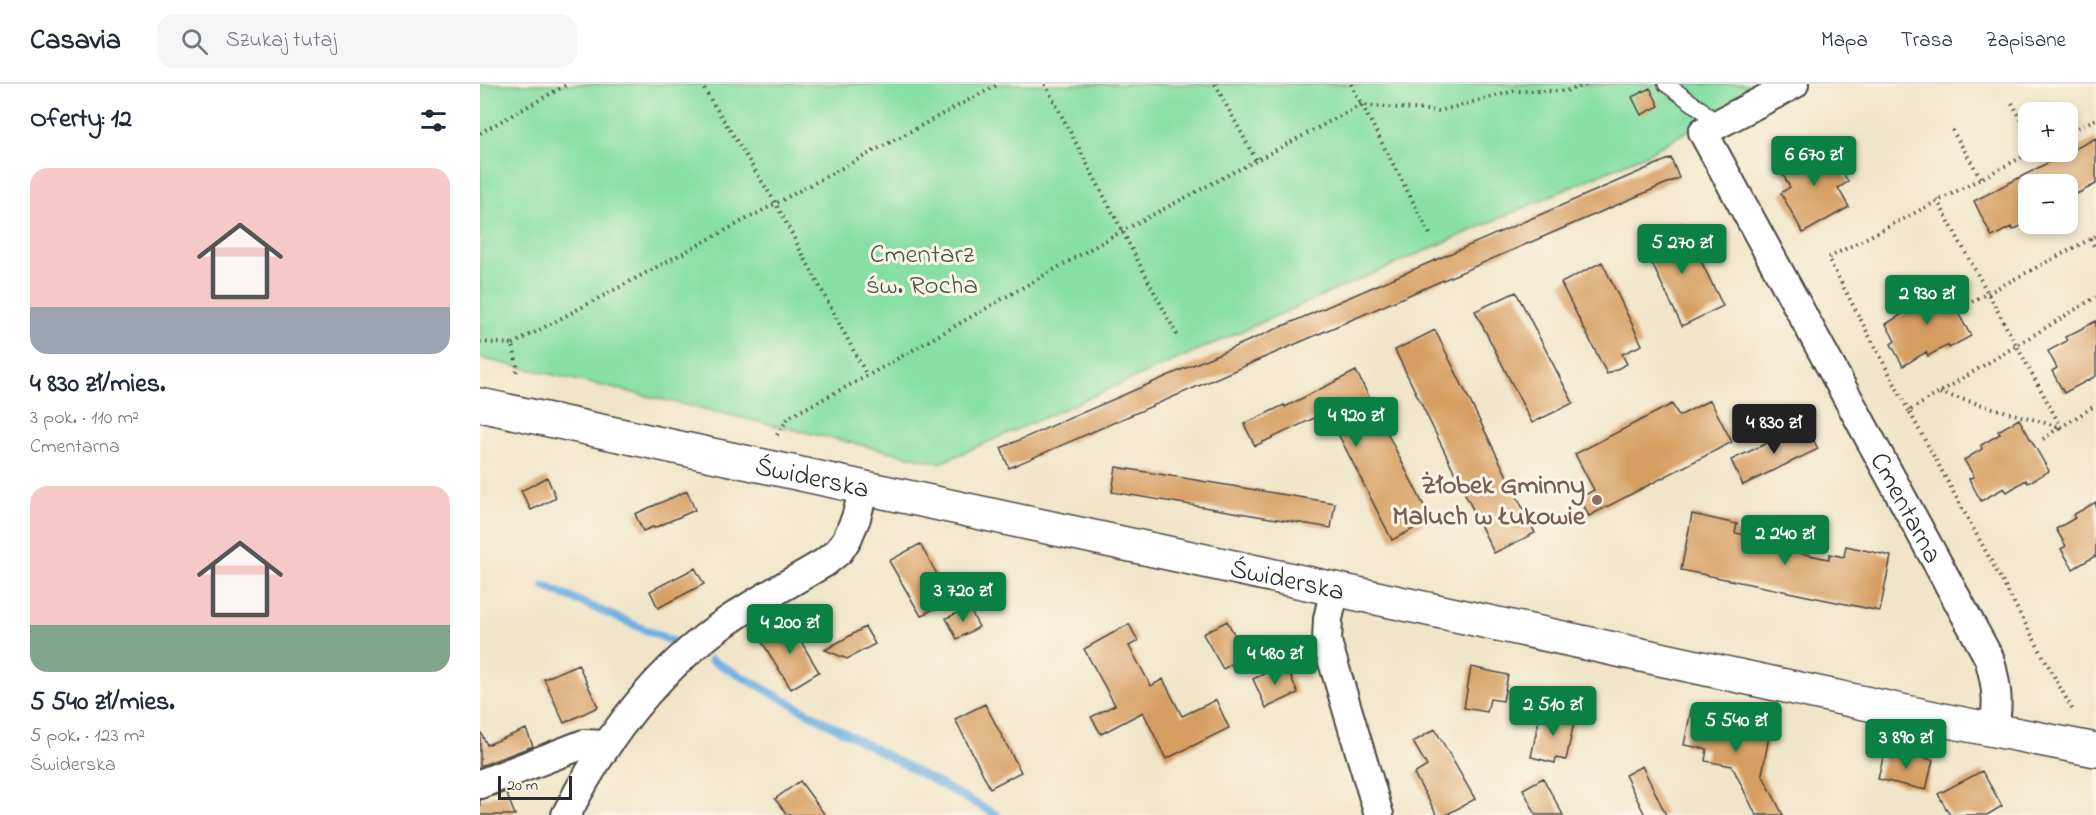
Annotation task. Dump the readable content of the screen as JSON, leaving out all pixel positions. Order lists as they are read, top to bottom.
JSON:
{
  "streets": {
    "main road": ["Świderska"],
    "street": ["Cmentarna"]
  },
  "crossings": [
    ["Świderska", "Cmentarna"]
  ],
  "parks": ["Cmentarz św. Rocha"],
  "places": ["Żłobek Gminny Maluch w Łukowie"],
  "scale_bar": "20 m",
  "page": {
    "header": "Casavia",
    "search": "Szukaj tutaj",
    "nav": ["Mapa", "Trasa", "Zapisane"],
    "heading": "Oferty: 12",
    "map_buttons": ["+", "−"],
    "price": [
      "6 670 zł",
      "5 270 zł",
      "2 930 zł",
      "4 920 zł",
      "4 830 zł",
      "2 240 zł",
      "3 720 zł",
      "4 200 zł",
      "4 480 zł",
      "2 510 zł",
      "5 540 zł",
      "3 890 zł"
    ],
    "list": [
      {
        "name": "4 830 zł/mies.",
        "note": "3 pok. · 110 m² · Cmentarna"
      },
      {
        "name": "5 540 zł/mies.",
        "note": "5 pok. · 123 m² · Świderska"
      }
    ],
    "scale": "20 m"
  }
}
